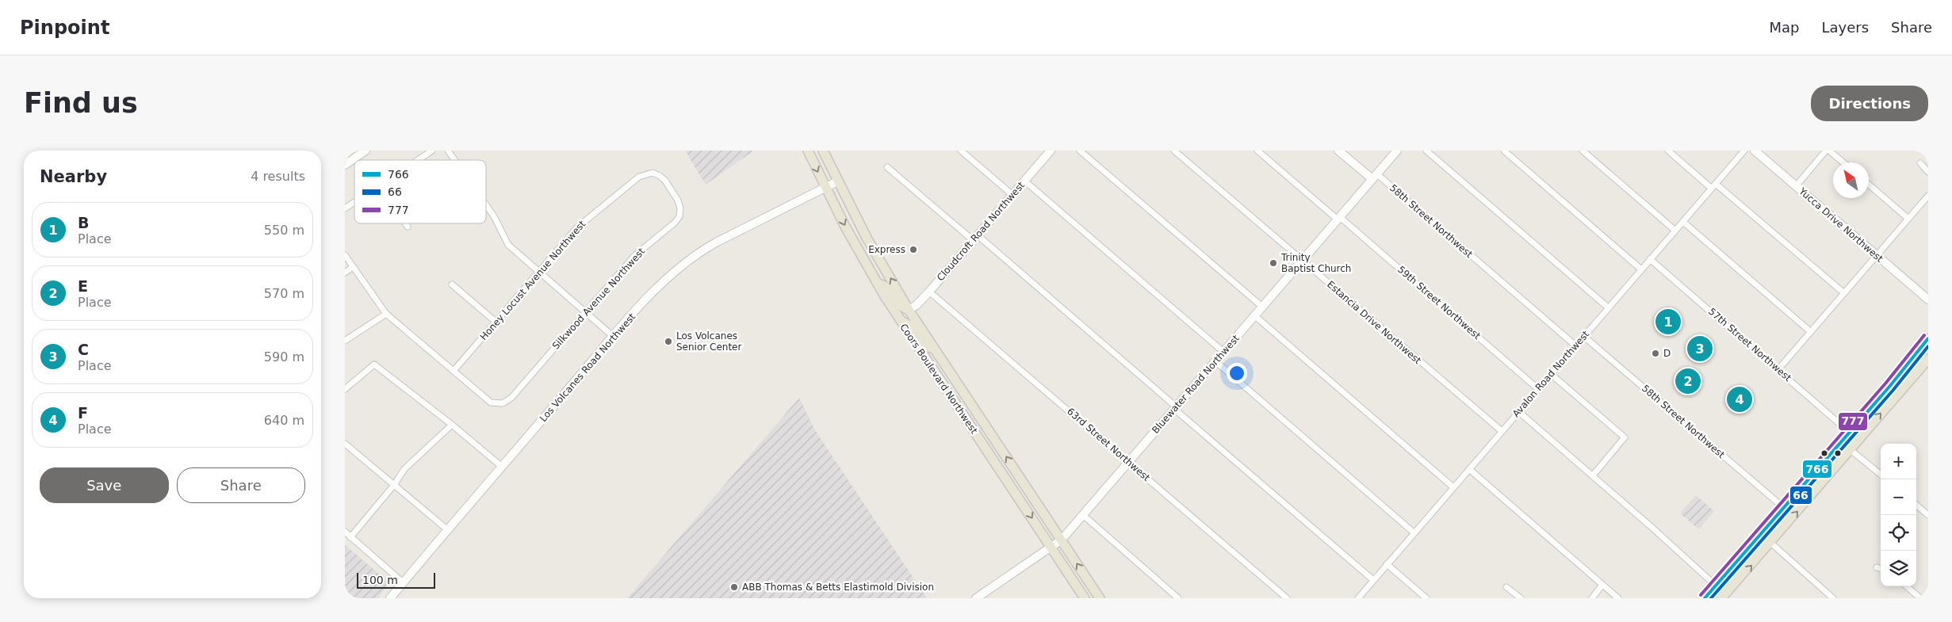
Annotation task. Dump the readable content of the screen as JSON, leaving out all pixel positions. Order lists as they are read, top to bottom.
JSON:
{
  "streets": {
    "main road": ["Coors Boulevard Northwest"],
    "street": [
      "58th Street Northwest",
      "Yucca Drive Northwest",
      "Cloudcroft Road Northwest",
      "Honey Locust Avenue Northwest",
      "Silkwood Avenue Northwest",
      "59th Street Northwest",
      "Estancia Drive Northwest",
      "57th Street Northwest",
      "Los Volcanes Road Northwest",
      "Avalon Road Northwest",
      "Bluewater Road Northwest",
      "63rd Street Northwest"
    ]
  },
  "crossings": [
    ["58th Street Northwest", "Avalon Road Northwest"],
    ["58th Street Northwest", "Bluewater Road Northwest"],
    ["Cloudcroft Road Northwest", "Coors Boulevard Northwest"],
    ["Cloudcroft Road Northwest", "63rd Street Northwest"],
    ["Honey Locust Avenue Northwest", "Silkwood Avenue Northwest"],
    ["59th Street Northwest", "Avalon Road Northwest"],
    ["59th Street Northwest", "Bluewater Road Northwest"],
    ["Estancia Drive Northwest", "Avalon Road Northwest"],
    ["Estancia Drive Northwest", "Bluewater Road Northwest"],
    ["57th Street Northwest", "Avalon Road Northwest"],
    ["Los Volcanes Road Northwest", "Coors Boulevard Northwest"],
    ["Coors Boulevard Northwest", "Bluewater Road Northwest"],
    ["Bluewater Road Northwest", "63rd Street Northwest"]
  ],
  "places": [
    "Express",
    "Trinity Baptist Church",
    "Los Volcanes Senior Center",
    "D",
    "ABB Thomas & Betts Elastimold Division"
  ],
  "lines": ["transit line 777", "transit line 766", "transit line 66"],
  "legend": ["766", "66", "777"],
  "scale_bar": "100 m",
  "north": "top left",
  "page": {
    "header": "Pinpoint",
    "nav": ["Map", "Layers", "Share"],
    "buttons": [
      "Directions",
      ["Save", "Share"]
    ],
    "title": "Find us",
    "heading": ["Nearby", "4 results"],
    "list": [
      {
        "mark": "1",
        "name": "B",
        "note": "Place",
        "value": "550 m"
      },
      {
        "mark": "2",
        "name": "E",
        "note": "Place",
        "value": "570 m"
      },
      {
        "mark": "3",
        "name": "C",
        "note": "Place",
        "value": "590 m"
      },
      {
        "mark": "4",
        "name": "F",
        "note": "Place",
        "value": "640 m"
      }
    ],
    "pins": [
      "1",
      "3",
      "2",
      "4"
    ],
    "map_buttons": ["+", "−"],
    "scale": "100 m"
  }
}
